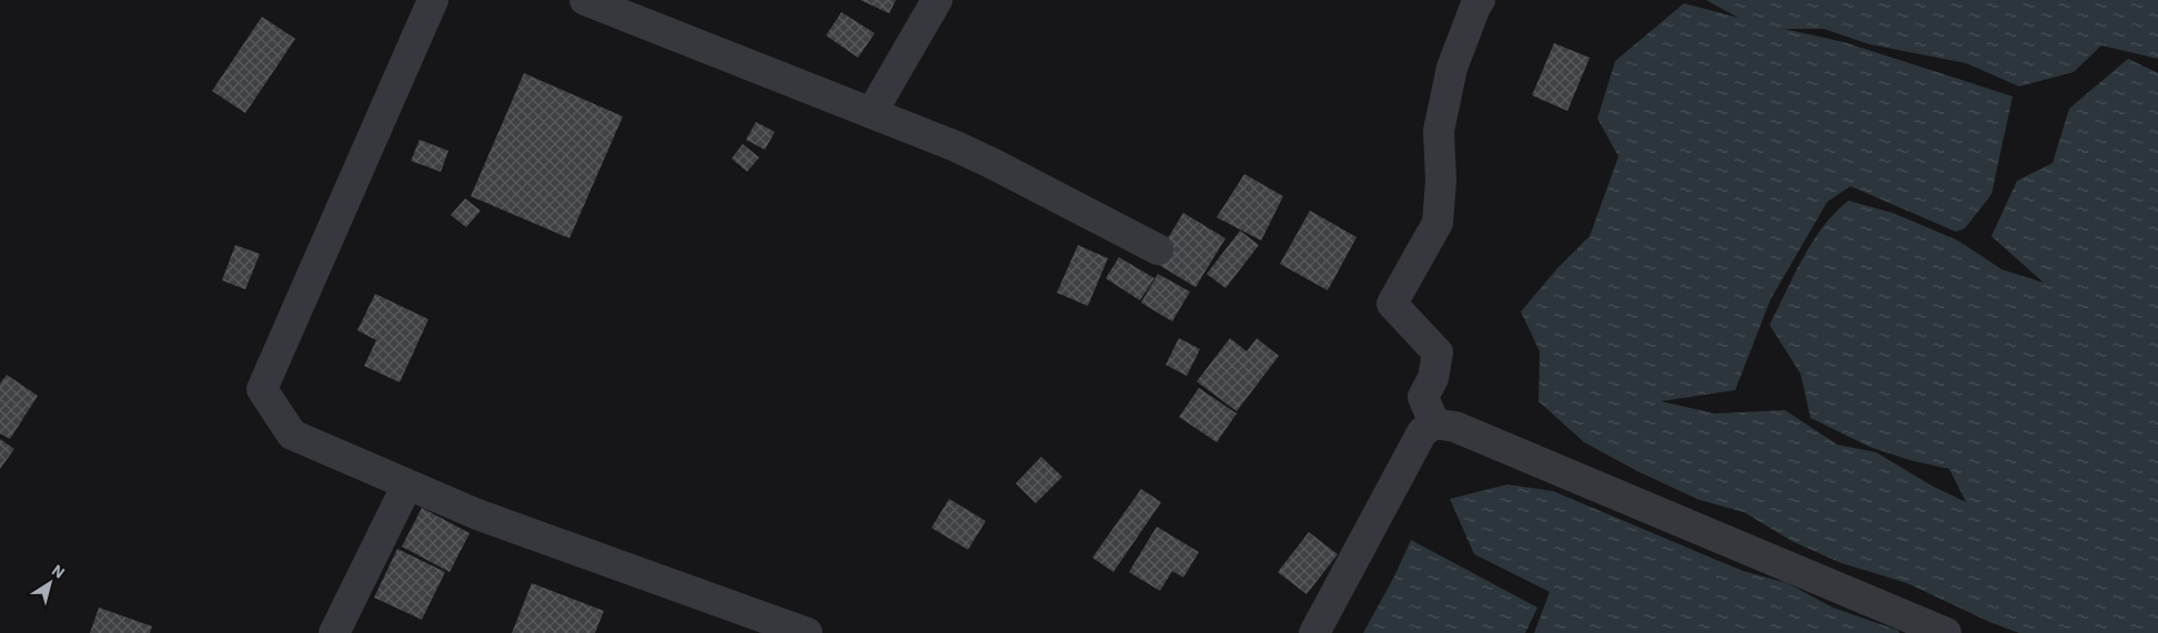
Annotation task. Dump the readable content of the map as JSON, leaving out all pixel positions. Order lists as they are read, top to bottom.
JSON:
{
  "north": "top right"
}
